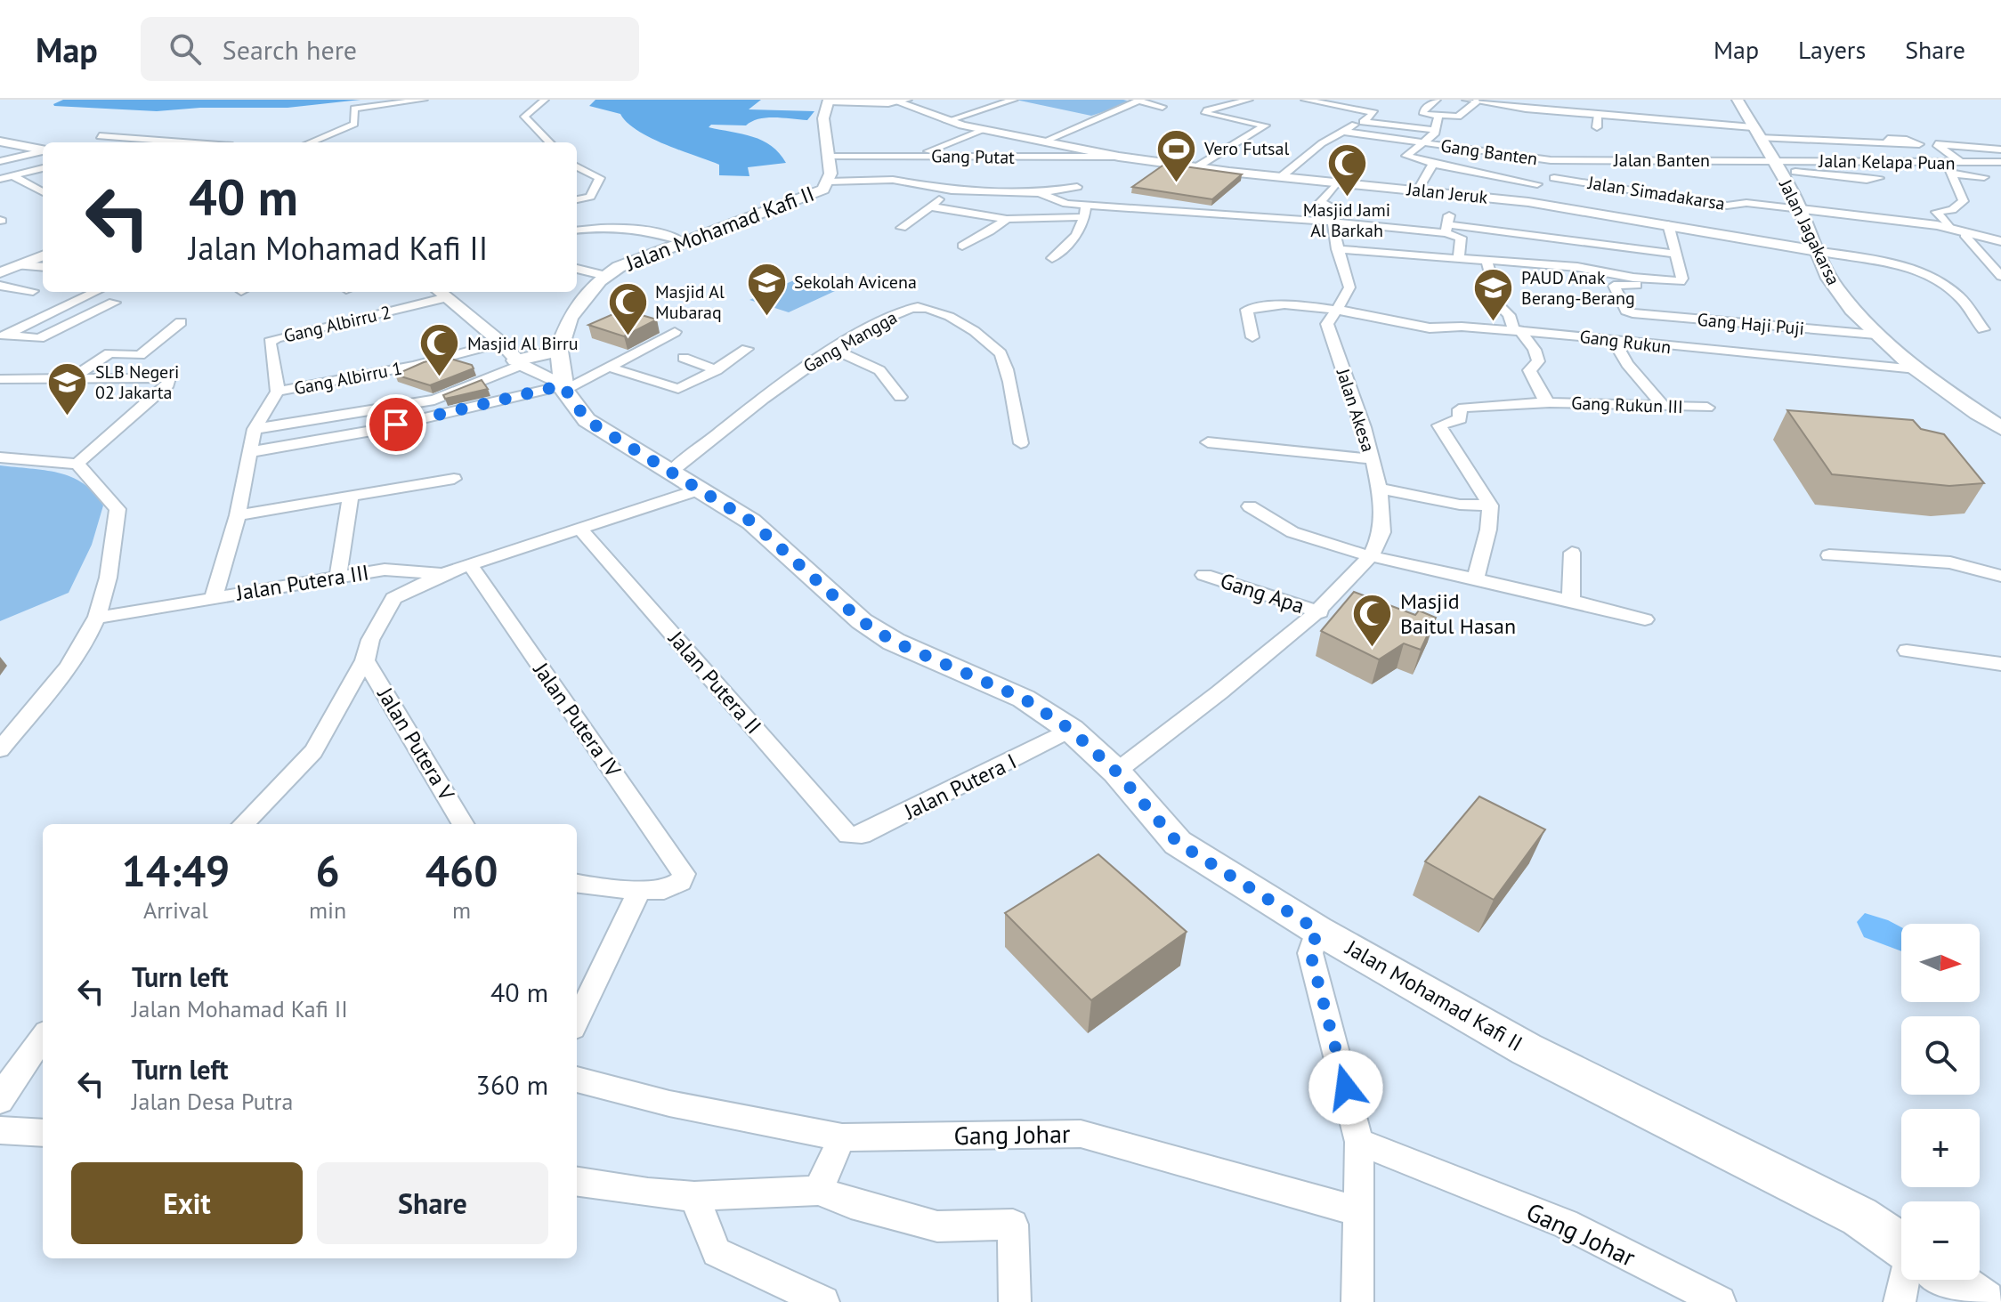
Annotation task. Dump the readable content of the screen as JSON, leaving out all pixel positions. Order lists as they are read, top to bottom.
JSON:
{
  "streets": {
    "main road": ["Jalan Mohamad Kafi II", "Jalan Jagakarsa"],
    "street": [
      "Gang Banten",
      "Gang Putat",
      "Jalan Banten",
      "Jalan Kelapa Puan",
      "Jalan Jeruk",
      "Jalan Simadakarsa",
      "Gang Albirru 2",
      "Gang Haji Puji",
      "Gang Mangga",
      "Gang Rukun",
      "Gang Albirru 1",
      "Gang Rukun III",
      "Jalan Akesa",
      "Jalan Putera III",
      "Gang Apa",
      "Jalan Putera II",
      "Jalan Putera IV",
      "Jalan Putera V",
      "Jalan Putera I",
      "Gang Johar"
    ]
  },
  "crossings": [
    ["Gang Banten", "Jalan Banten"],
    ["Gang Banten", "Jalan Jeruk"],
    ["Gang Putat", "Jalan Jeruk"],
    ["Gang Putat", "Jalan Mohamad Kafi II"],
    ["Jalan Banten", "Jalan Kelapa Puan"],
    ["Jalan Banten", "Jalan Jagakarsa"],
    ["Jalan Kelapa Puan", "Jalan Jagakarsa"],
    ["Jalan Jeruk", "Jalan Jagakarsa"],
    ["Jalan Jeruk", "Jalan Akesa"],
    ["Jalan Simadakarsa", "Jalan Jagakarsa"],
    ["Jalan Mohamad Kafi II", "Gang Mangga"],
    ["Jalan Mohamad Kafi II", "Jalan Akesa"],
    ["Jalan Mohamad Kafi II", "Jalan Putera III"],
    ["Jalan Mohamad Kafi II", "Jalan Putera I"],
    ["Jalan Jagakarsa", "Gang Haji Puji"],
    ["Jalan Jagakarsa", "Gang Rukun"],
    ["Gang Albirru 2", "Gang Albirru 1"],
    ["Gang Rukun", "Gang Rukun III"],
    ["Gang Rukun", "Jalan Akesa"],
    ["Jalan Akesa", "Gang Apa"],
    ["Jalan Putera III", "Jalan Putera II"],
    ["Jalan Putera III", "Jalan Putera IV"],
    ["Jalan Putera III", "Jalan Putera V"],
    ["Jalan Putera II", "Jalan Putera I"]
  ],
  "places": {
    "sports": ["Vero Futsal"],
    "mosque": [
      "Masjid Jami Al Barkah",
      "Masjid Al Mubaraq",
      "Masjid Al Birru",
      "Masjid Baitul Hasan"
    ],
    "school or university": ["Sekolah Avicena", "PAUD Anak Berang-Berang", "SLB Negeri 02 Jakarta"]
  },
  "north": "right",
  "page": {
    "header": "Map",
    "search": "Search here",
    "nav": ["Map", "Layers", "Share"],
    "turn": ["40 m", "Jalan Mohamad Kafi II"],
    "eta": [
      "14:49",
      "Arrival",
      "6",
      "min",
      "460",
      "m"
    ],
    "map_buttons": ["+", "−"],
    "list": [
      {
        "name": "Turn left",
        "note": "Jalan Mohamad Kafi II",
        "value": "40 m"
      },
      {
        "name": "Turn left",
        "note": "Jalan Desa Putra",
        "value": "360 m"
      }
    ],
    "buttons": ["Exit", "Share"]
  }
}
